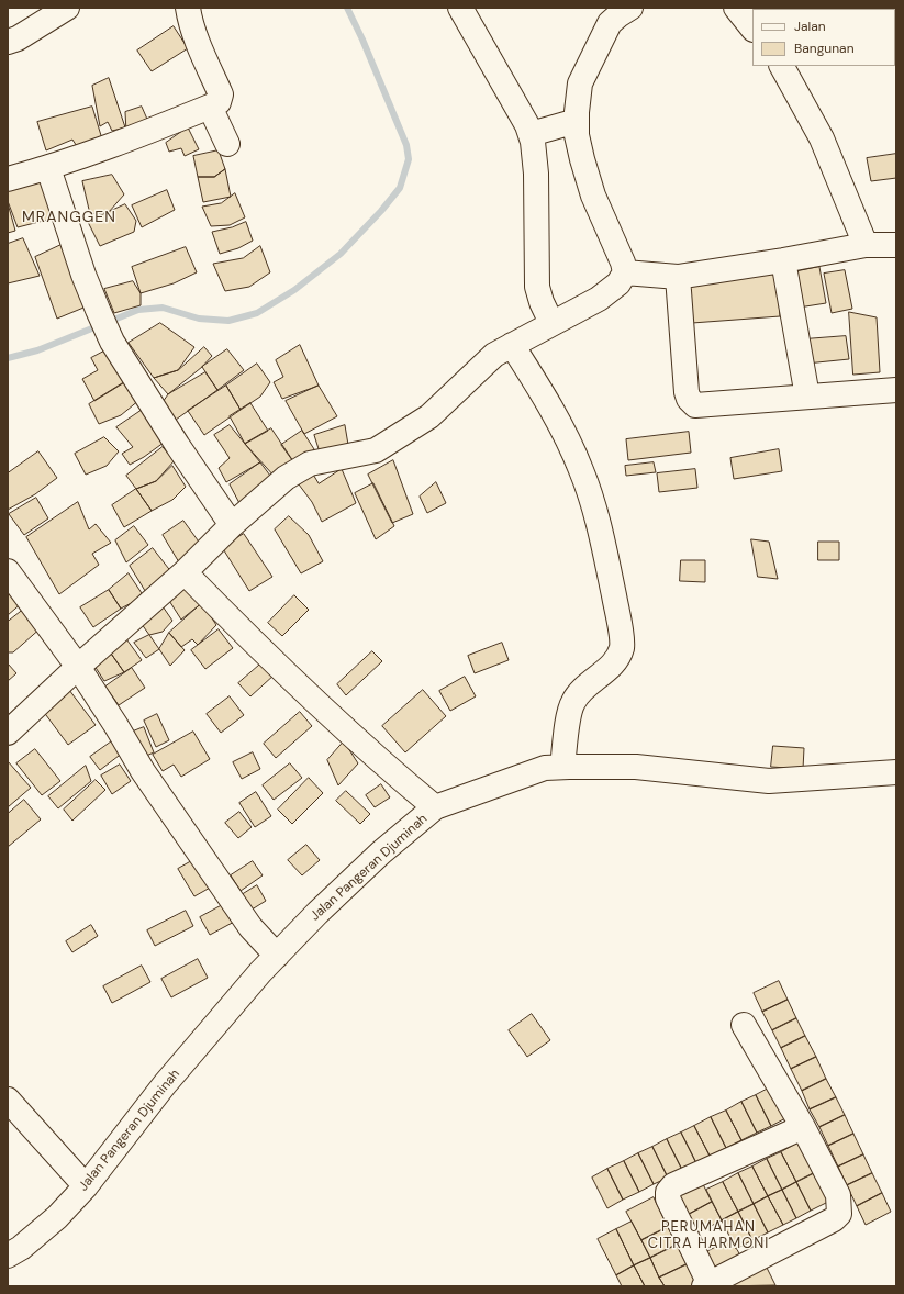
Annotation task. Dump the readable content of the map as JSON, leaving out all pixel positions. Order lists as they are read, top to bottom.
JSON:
{
  "streets": {
    "street": ["Jalan Pangeran Djuminah"]
  },
  "districts": ["MRANGGEN", "PERUMAHAN CITRA HARMONI"],
  "legend": ["Jalan", "Bangunan"]
}
